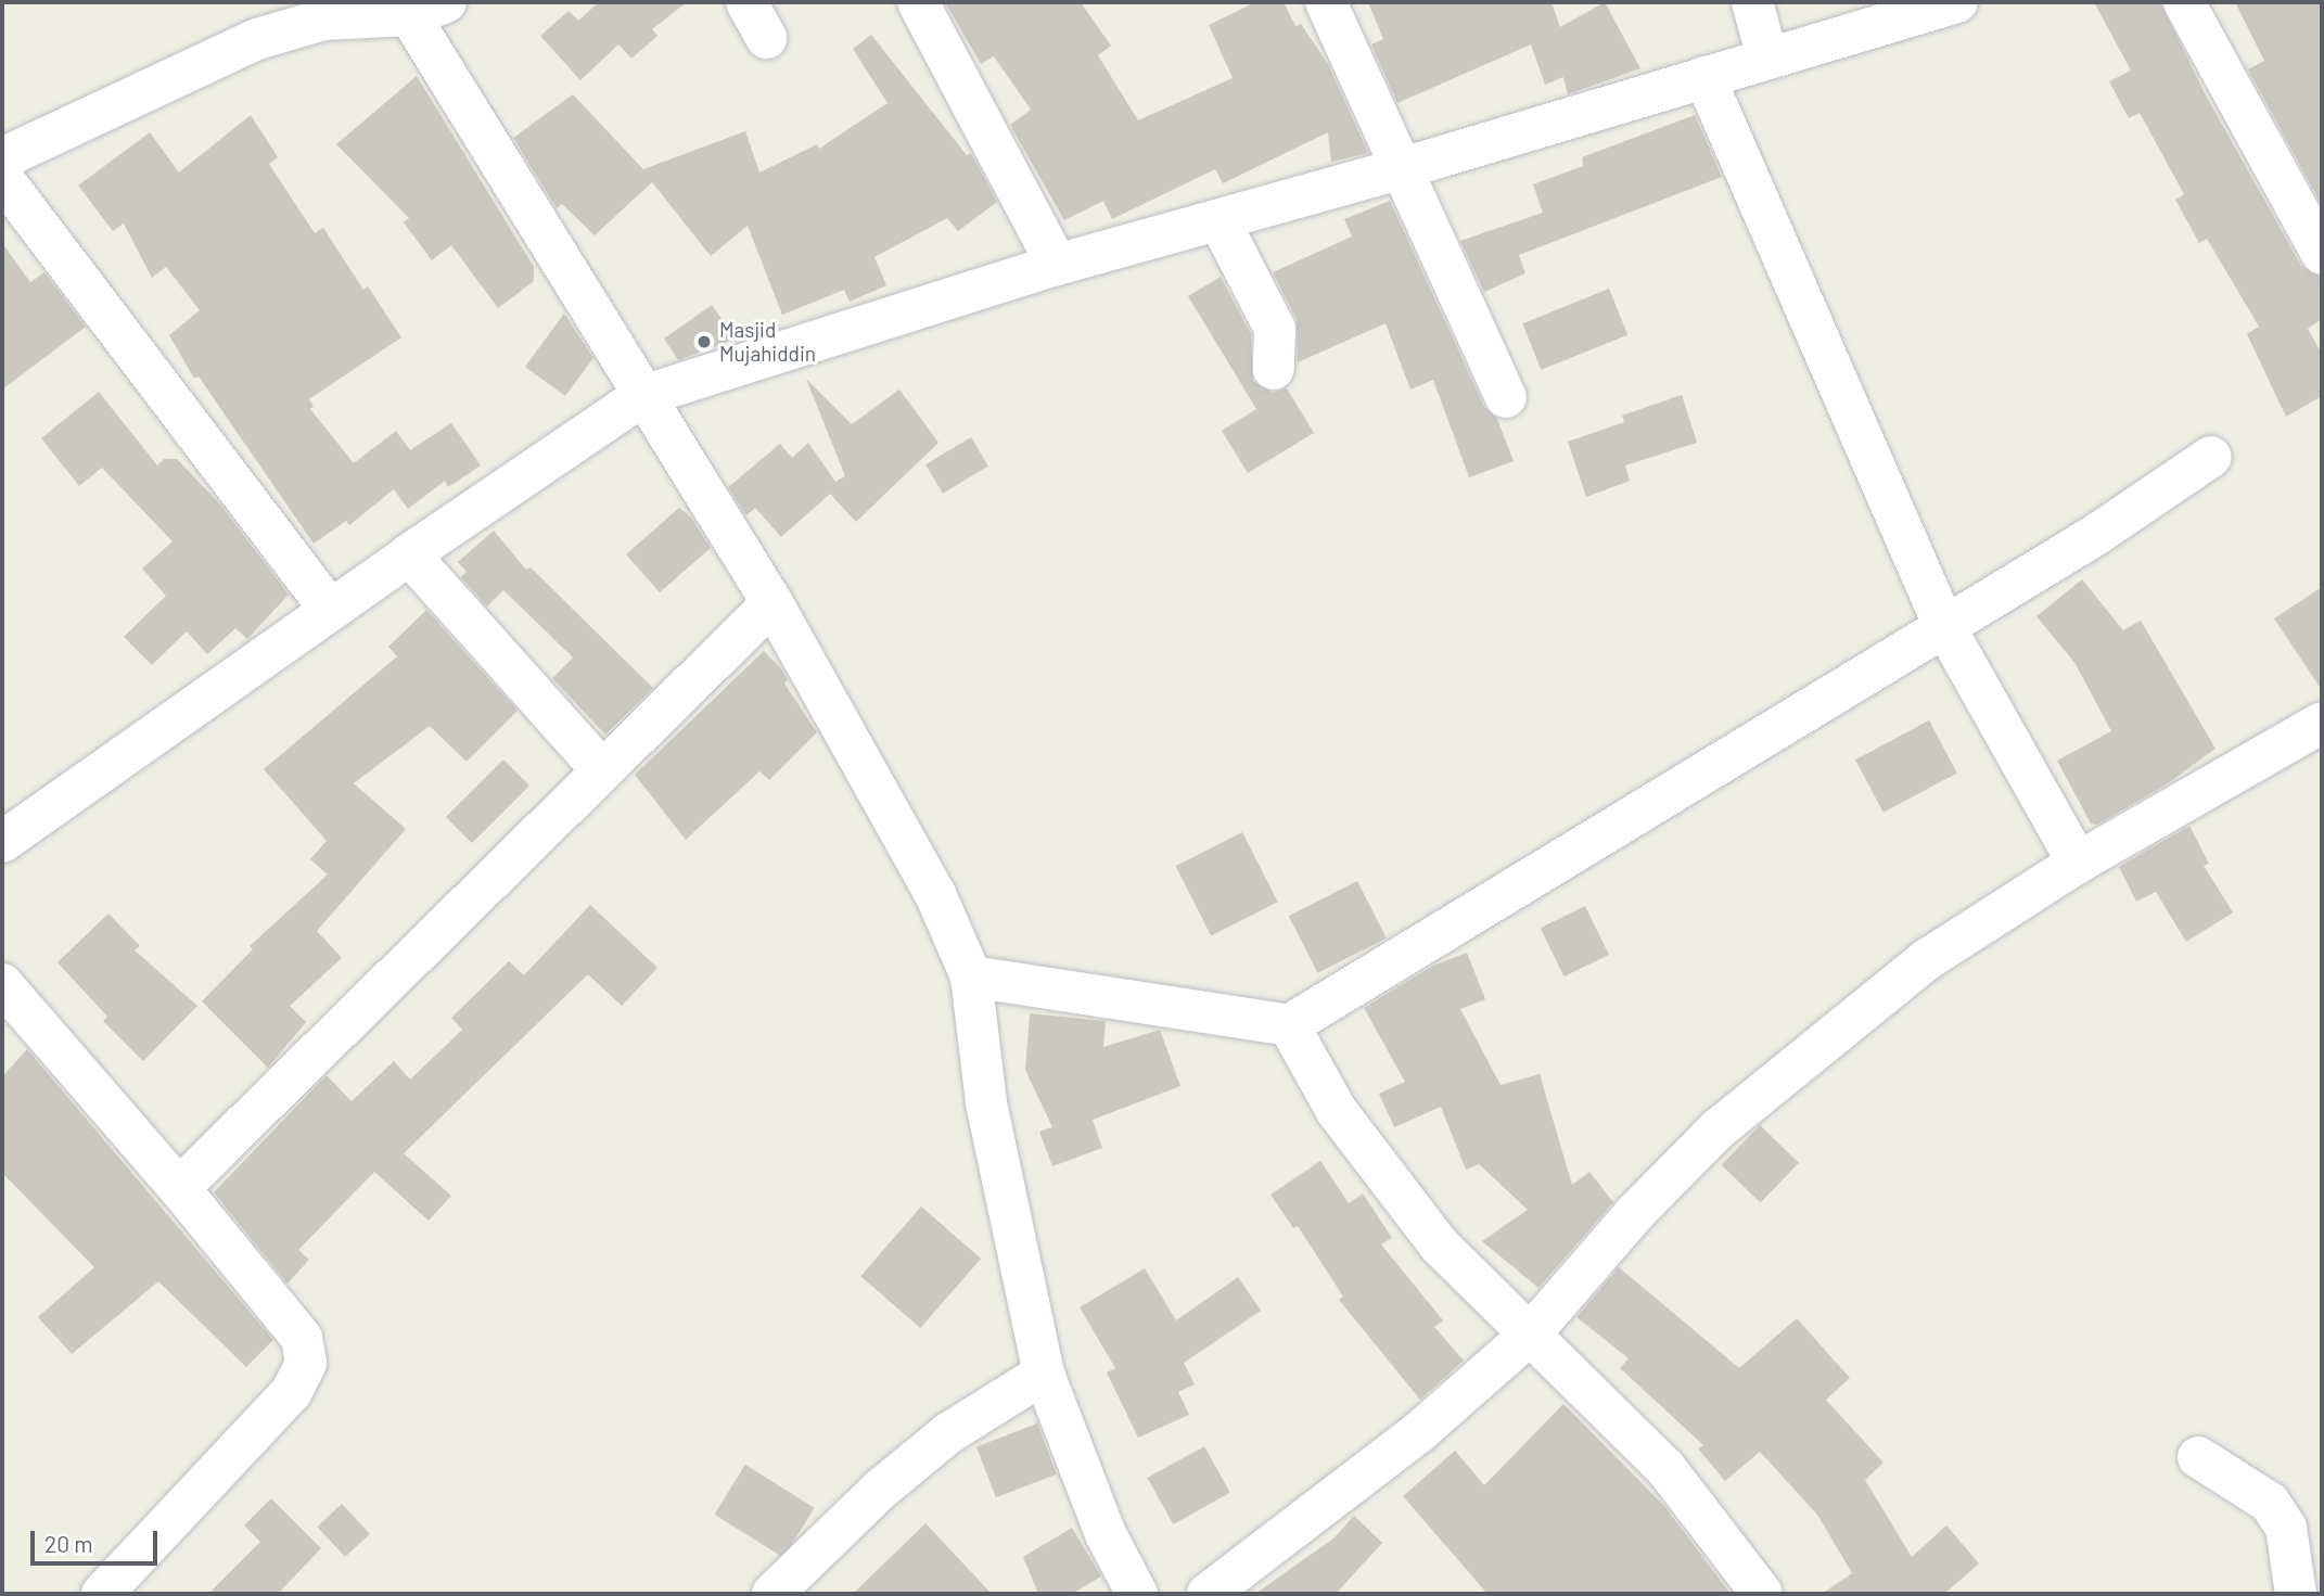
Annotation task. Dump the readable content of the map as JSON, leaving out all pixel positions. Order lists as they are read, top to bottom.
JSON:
{
  "places": ["Masjid Mujahiddin"],
  "scale_bar": "20 m"
}
